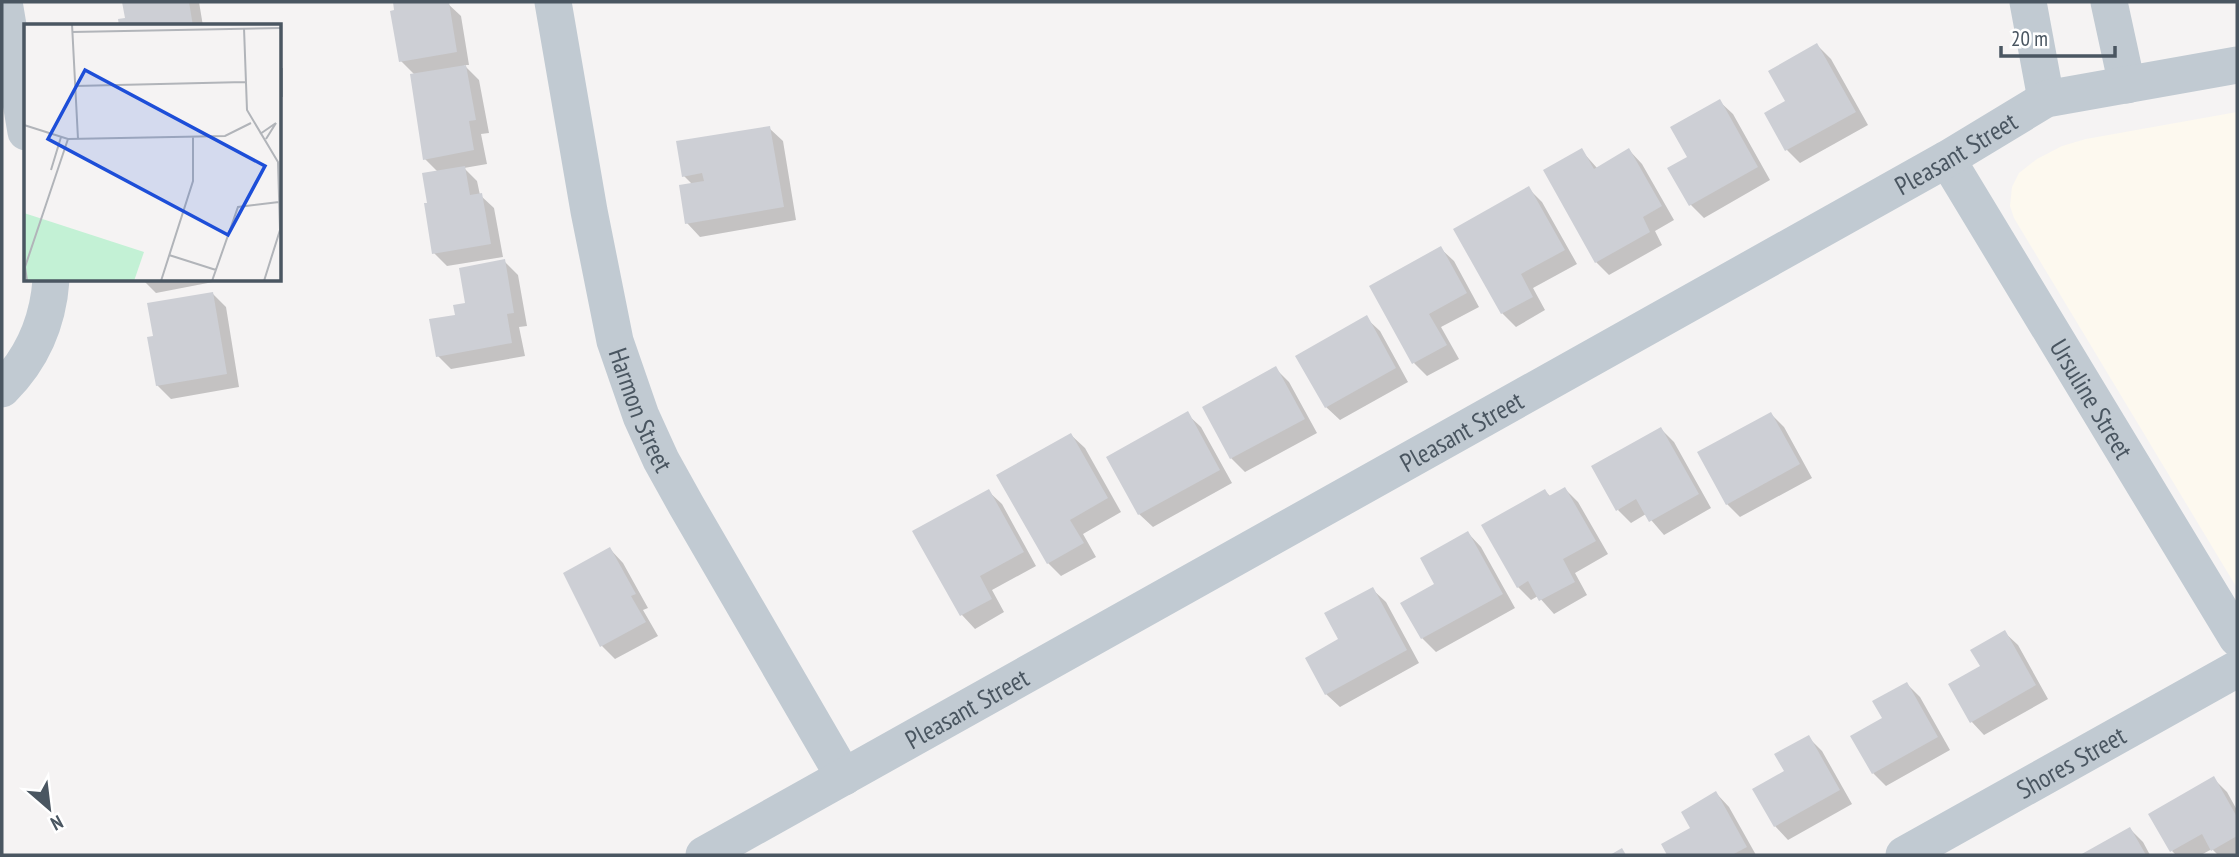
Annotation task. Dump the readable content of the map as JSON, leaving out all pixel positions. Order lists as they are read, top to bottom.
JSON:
{
  "streets": {
    "street": [
      "Pleasant Street",
      "Ursuline Street",
      "Harmon Street",
      "Shores Street"
    ]
  },
  "crossings": [
    ["Pleasant Street", "Ursuline Street"],
    ["Pleasant Street", "Harmon Street"]
  ],
  "scale_bar": "20 m",
  "north": "bottom right"
}
